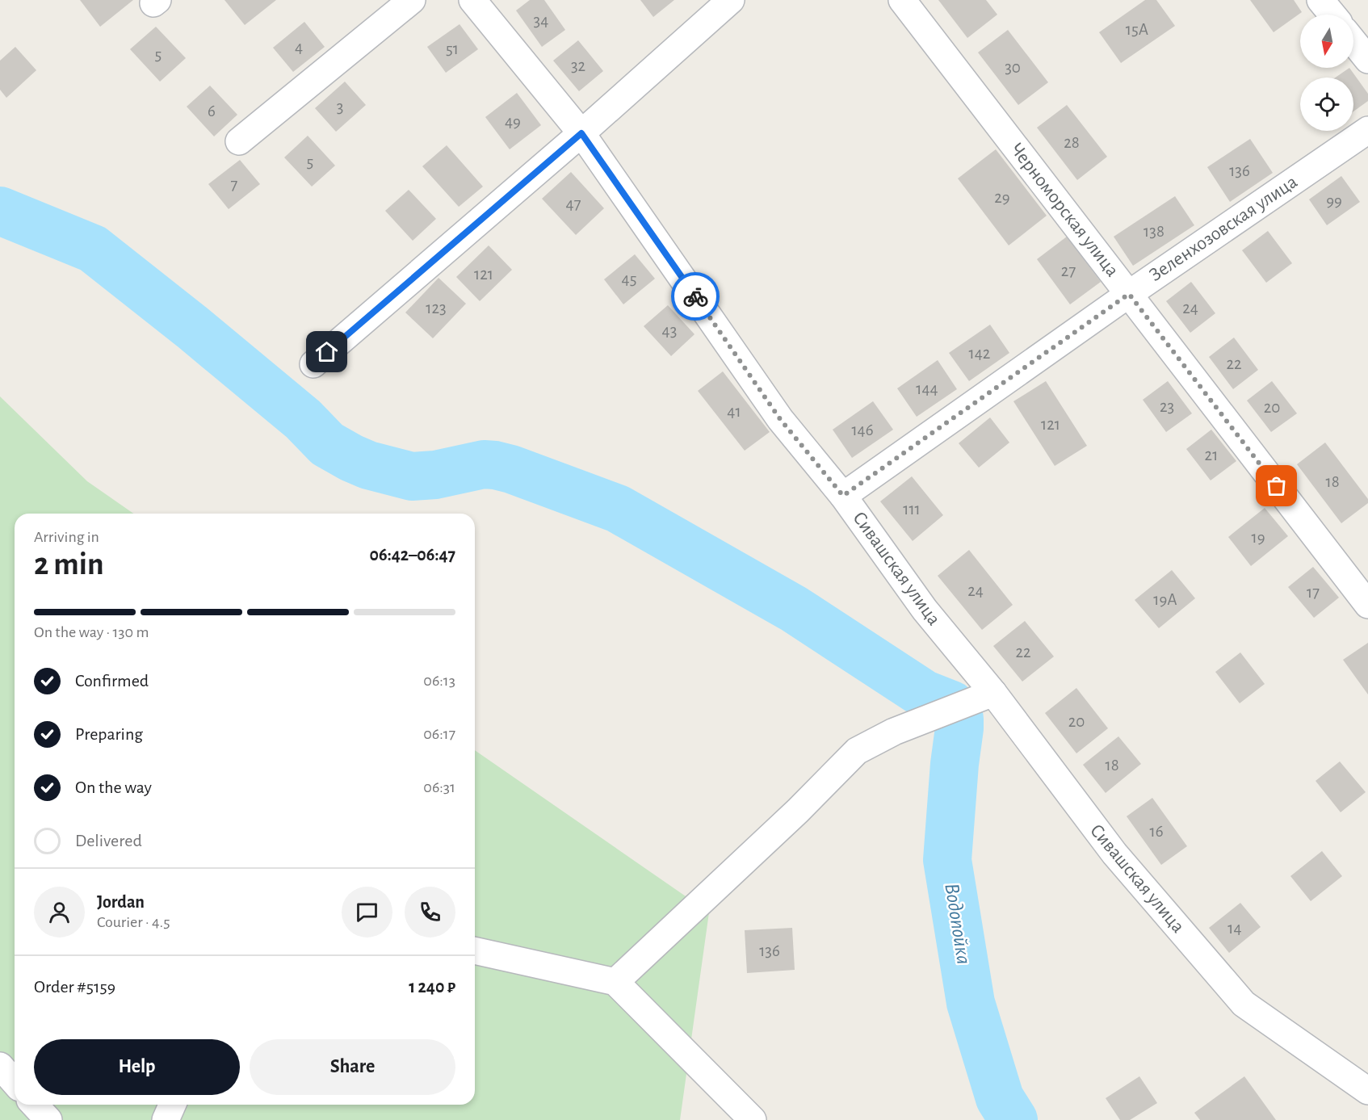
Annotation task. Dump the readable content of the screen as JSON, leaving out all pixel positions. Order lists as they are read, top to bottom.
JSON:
{
  "streets": {
    "street": ["Черноморская улица", "Зеленхозовская улица", "Сивашская улица"]
  },
  "crossings": [
    ["Черноморская улица", "Зеленхозовская улица"],
    ["Зеленхозовская улица", "Сивашская улица"]
  ],
  "water": ["Водопойка"],
  "house_numbers": [
    "34",
    "15А",
    "4",
    "51",
    "5",
    "32",
    "30",
    "3",
    "6",
    "49",
    "28",
    "5",
    "136",
    "7",
    "29",
    "99",
    "47",
    "138",
    "27",
    "121",
    "45",
    "123",
    "24",
    "43",
    "142",
    "22",
    "144",
    "23",
    "20",
    "41",
    "121",
    "146",
    "21",
    "18",
    "111",
    "19",
    "24",
    "17",
    "19А",
    "22",
    "20",
    "18",
    "16",
    "14",
    "136"
  ],
  "north": "bottom",
  "page": {
    "heading": ["2 min", "Arriving in", "06:42–06:47"],
    "panel": [
      "Jordan",
      "Courier · 4.5",
      "Order #5159",
      "1 240 ₽"
    ],
    "bar": "On the way · 130 m",
    "list": [
      ["Confirmed", "06:13"],
      ["Preparing", "06:17"],
      ["On the way", "06:31"],
      "Delivered"
    ],
    "buttons": ["Help", "Share"]
  }
}
